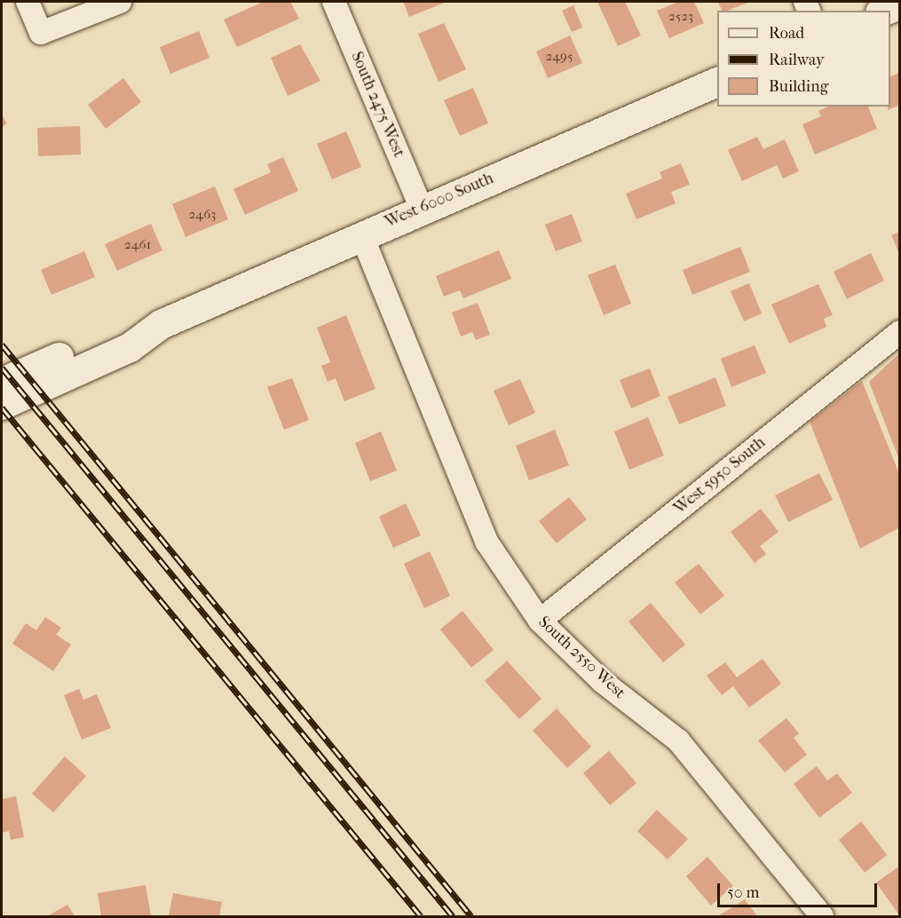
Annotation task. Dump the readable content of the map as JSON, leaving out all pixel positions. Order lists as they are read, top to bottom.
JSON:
{
  "streets": {
    "street": [
      "South 2475 West",
      "West 6000 South",
      "West 5950 South",
      "South 2550 West"
    ]
  },
  "crossings": [
    ["South 2475 West", "West 6000 South"],
    ["West 6000 South", "South 2550 West"],
    ["West 5950 South", "South 2550 West"]
  ],
  "house_numbers": [
    "2523",
    "2495",
    "2463",
    "2461"
  ],
  "legend": ["Road", "Railway", "Building"],
  "scale_bar": "50 m"
}
